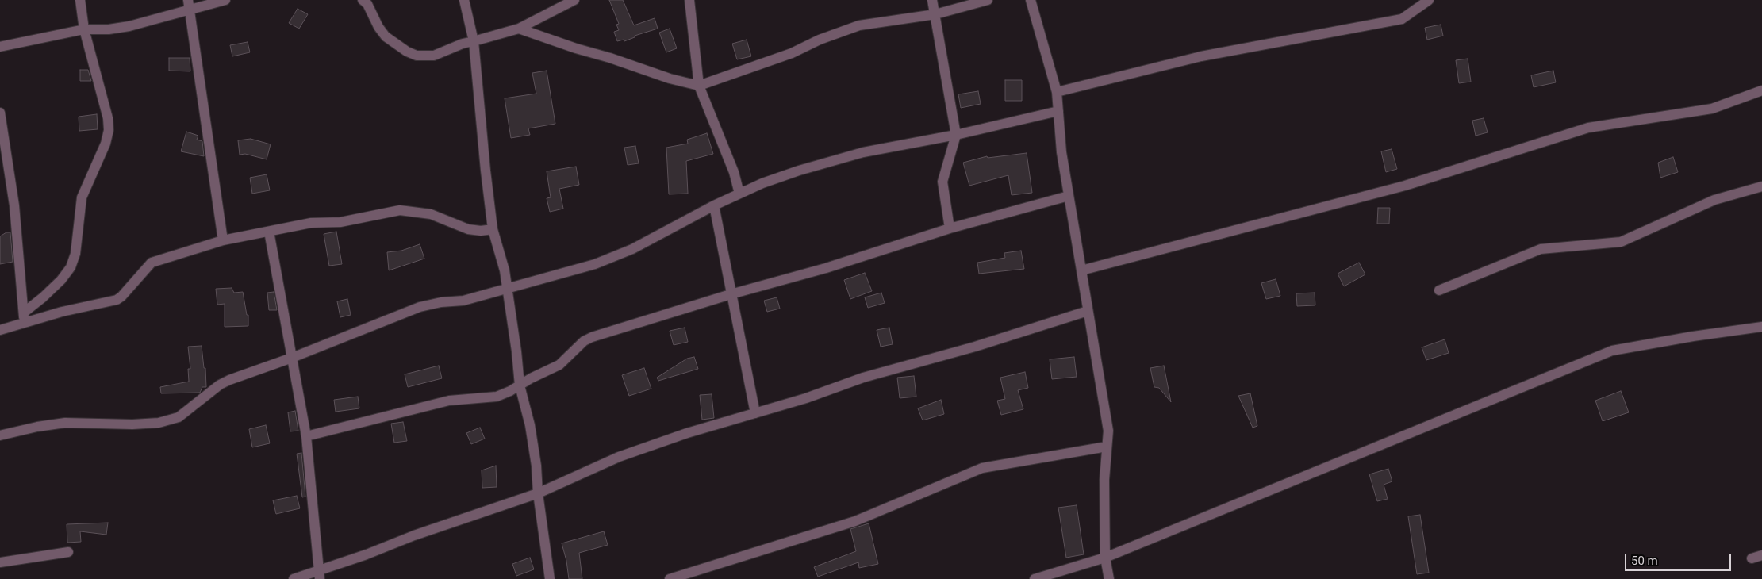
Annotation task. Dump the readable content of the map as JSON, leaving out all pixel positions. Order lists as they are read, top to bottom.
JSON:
{
  "scale_bar": "50 m"
}
